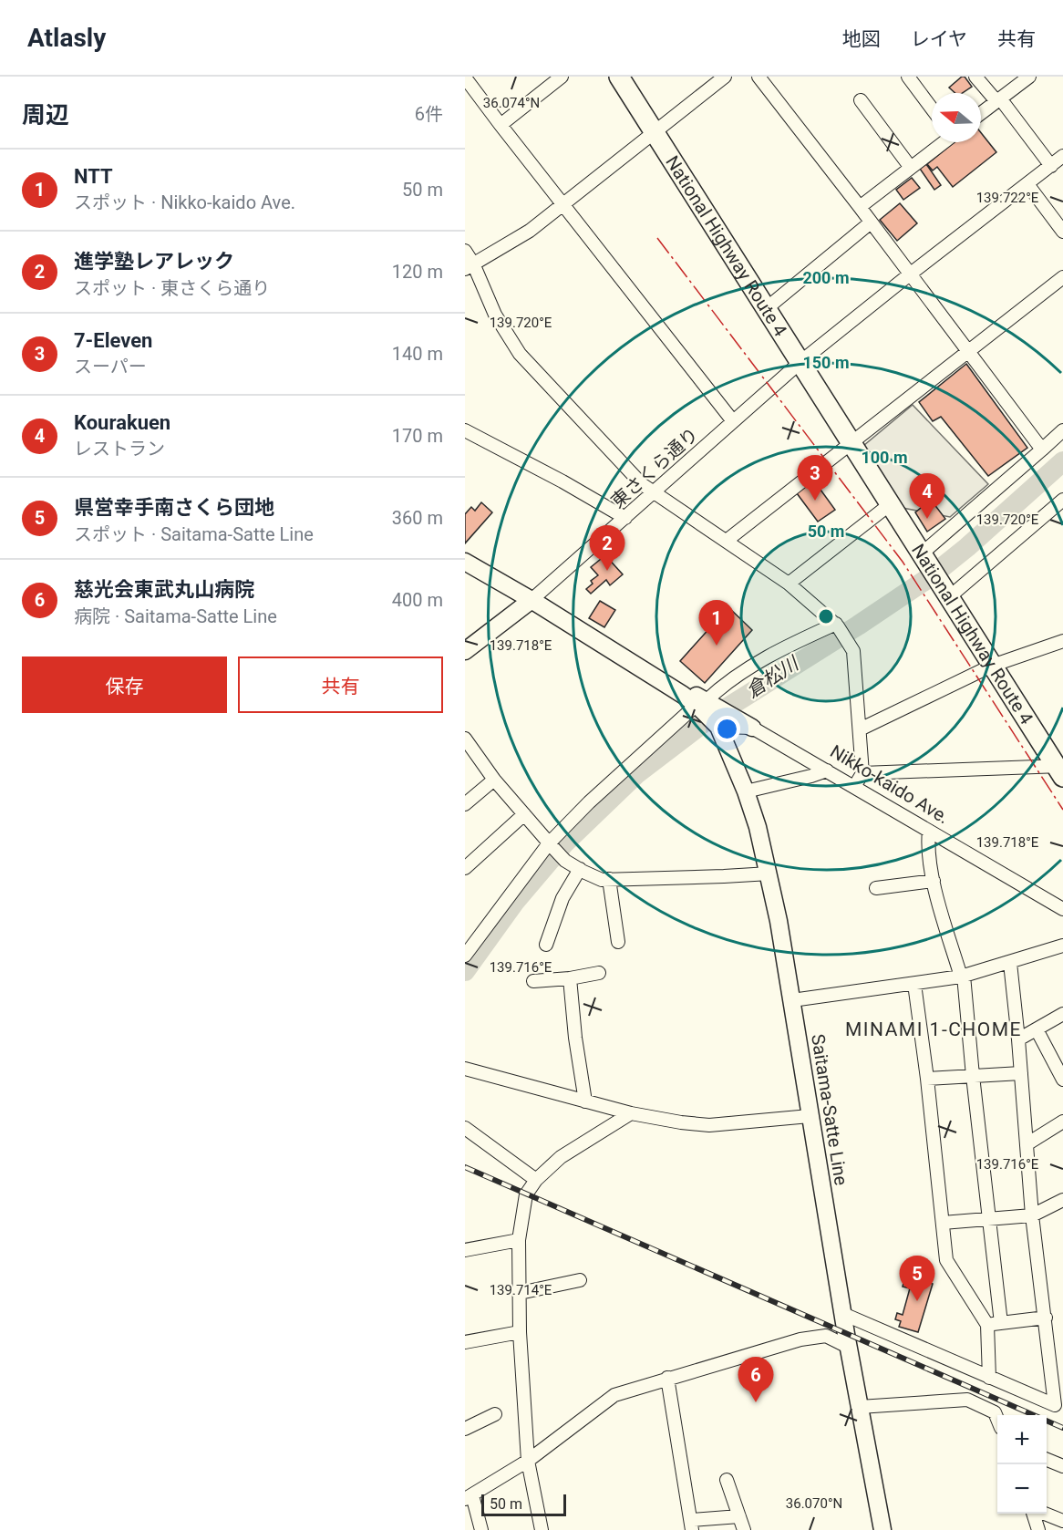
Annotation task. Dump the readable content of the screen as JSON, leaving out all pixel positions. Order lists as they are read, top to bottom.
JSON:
{
  "streets": {
    "highway": ["National Highway Route 4"],
    "main road": ["Saitama-Satte Line"],
    "street": ["東さくら通り", "Nikko-kaido Ave."]
  },
  "crossings": [
    ["National Highway Route 4", "東さくら通り"]
  ],
  "districts": ["MINAMI 1-CHOME"],
  "water": ["倉松川"],
  "scale_bar": "50 m",
  "north": "left",
  "page": {
    "header": "Atlasly",
    "nav": ["地図", "レイヤ", "共有"],
    "heading": ["周辺", "6件"],
    "list": [
      {
        "mark": "1",
        "name": "NTT",
        "note": "スポット · Nikko-kaido Ave.",
        "value": "50 m"
      },
      {
        "mark": "2",
        "name": "進学塾レアレック",
        "note": "スポット · 東さくら通り",
        "value": "120 m"
      },
      {
        "mark": "3",
        "name": "7-Eleven",
        "note": "スーパー",
        "value": "140 m"
      },
      {
        "mark": "4",
        "name": "Kourakuen",
        "note": "レストラン",
        "value": "170 m"
      },
      {
        "mark": "5",
        "name": "県営幸手南さくら団地",
        "note": "スポット · Saitama-Satte Line",
        "value": "360 m"
      },
      {
        "mark": "6",
        "name": "慈光会東武丸山病院",
        "note": "病院 · Saitama-Satte Line",
        "value": "400 m"
      }
    ],
    "pins": [
      "3",
      "4",
      "2",
      "1",
      "5",
      "6"
    ],
    "buttons": ["保存", "共有"],
    "map_buttons": ["+", "−"],
    "scale": "50 m"
  },
  "coordinates": [
    "36.074°N",
    "139.722°E",
    "139.720°E",
    "139.718°E",
    "139.716°E",
    "139.714°E",
    "36.070°N"
  ],
  "rings": [
    "200 m",
    "150 m",
    "100 m",
    "50 m"
  ]
}
